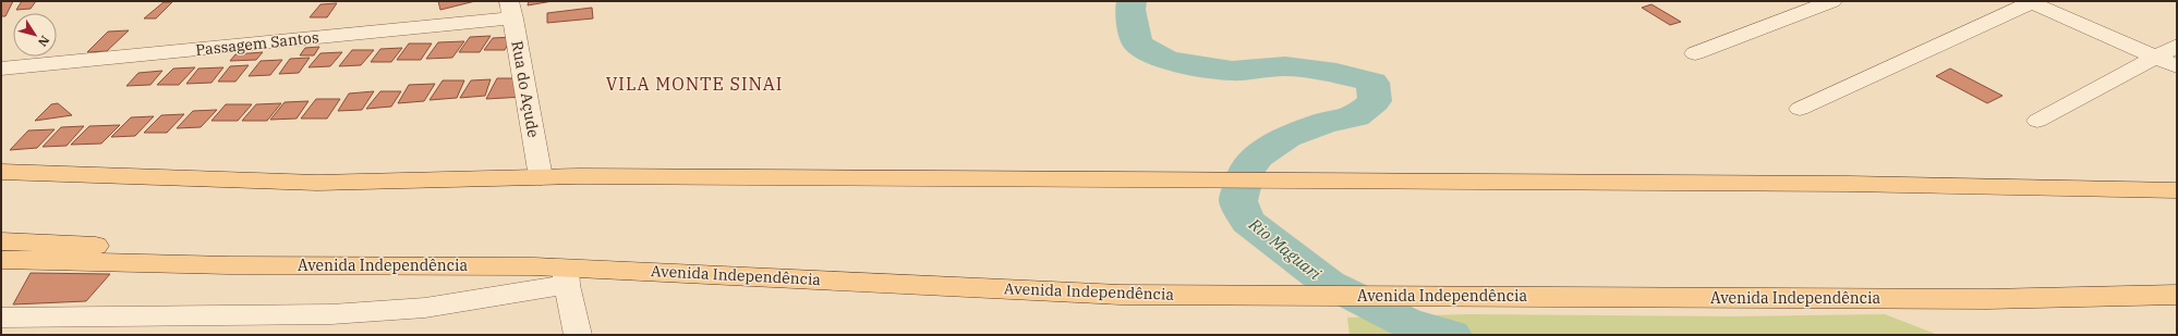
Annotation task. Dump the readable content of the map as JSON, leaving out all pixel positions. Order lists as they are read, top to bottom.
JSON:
{
  "streets": {
    "main road": ["Avenida Independência"],
    "street": ["Passagem Santos", "Rua do Açude"]
  },
  "crossings": [
    ["Passagem Santos", "Rua do Açude"]
  ],
  "districts": ["VILA MONTE SINAI"],
  "water": ["Rio Maguari"],
  "north": "bottom right"
}
